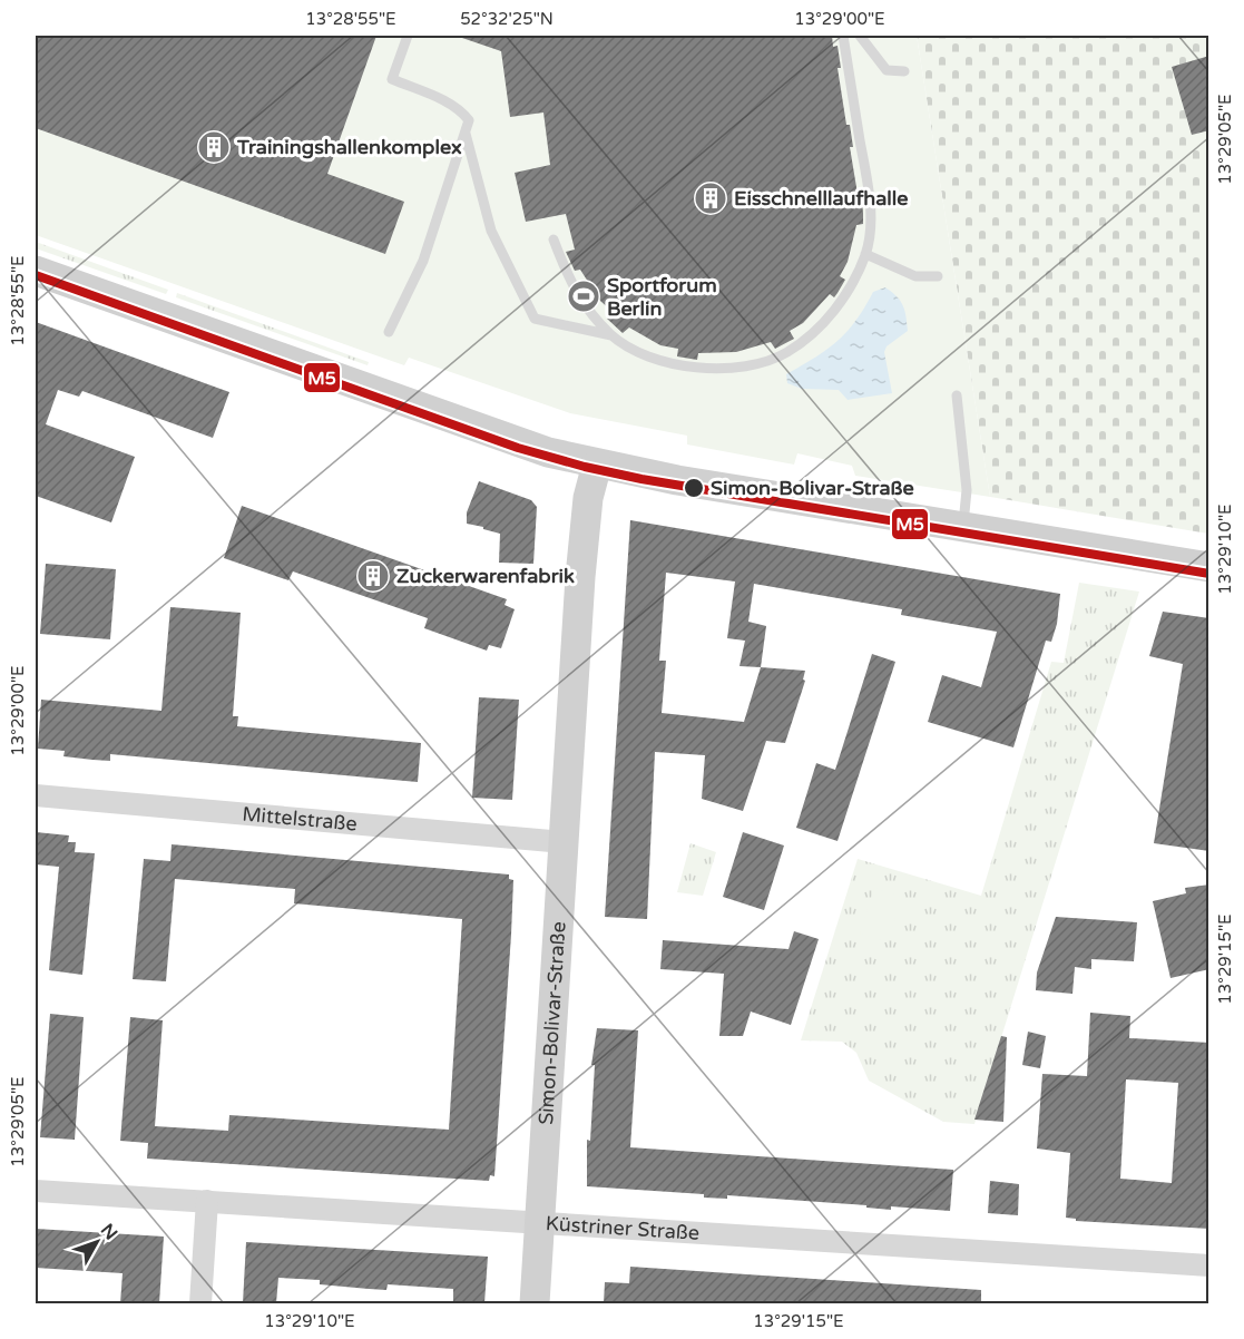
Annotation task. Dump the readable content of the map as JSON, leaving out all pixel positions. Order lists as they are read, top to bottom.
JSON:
{
  "streets": {
    "main road": ["Simon-Bolivar-Straße"],
    "street": ["Mittelstraße", "Küstriner Straße"]
  },
  "crossings": [
    ["Mittelstraße", "Simon-Bolivar-Straße"],
    ["Simon-Bolivar-Straße", "Küstriner Straße"]
  ],
  "places": {
    "building": ["Trainingshallenkomplex", "Eisschnelllaufhalle", "Zuckerwarenfabrik"],
    "sports": ["Sportforum Berlin"],
    "other": ["Simon-Bolivar-Straße"]
  },
  "lines": ["transit line M5"],
  "north": "top right",
  "coordinates": [
    "13°28'55\"E",
    "52°32'25\"N",
    "13°29'00\"E",
    "13°29'05\"E",
    "13°29'10\"E",
    "13°29'15\"E"
  ]
}
